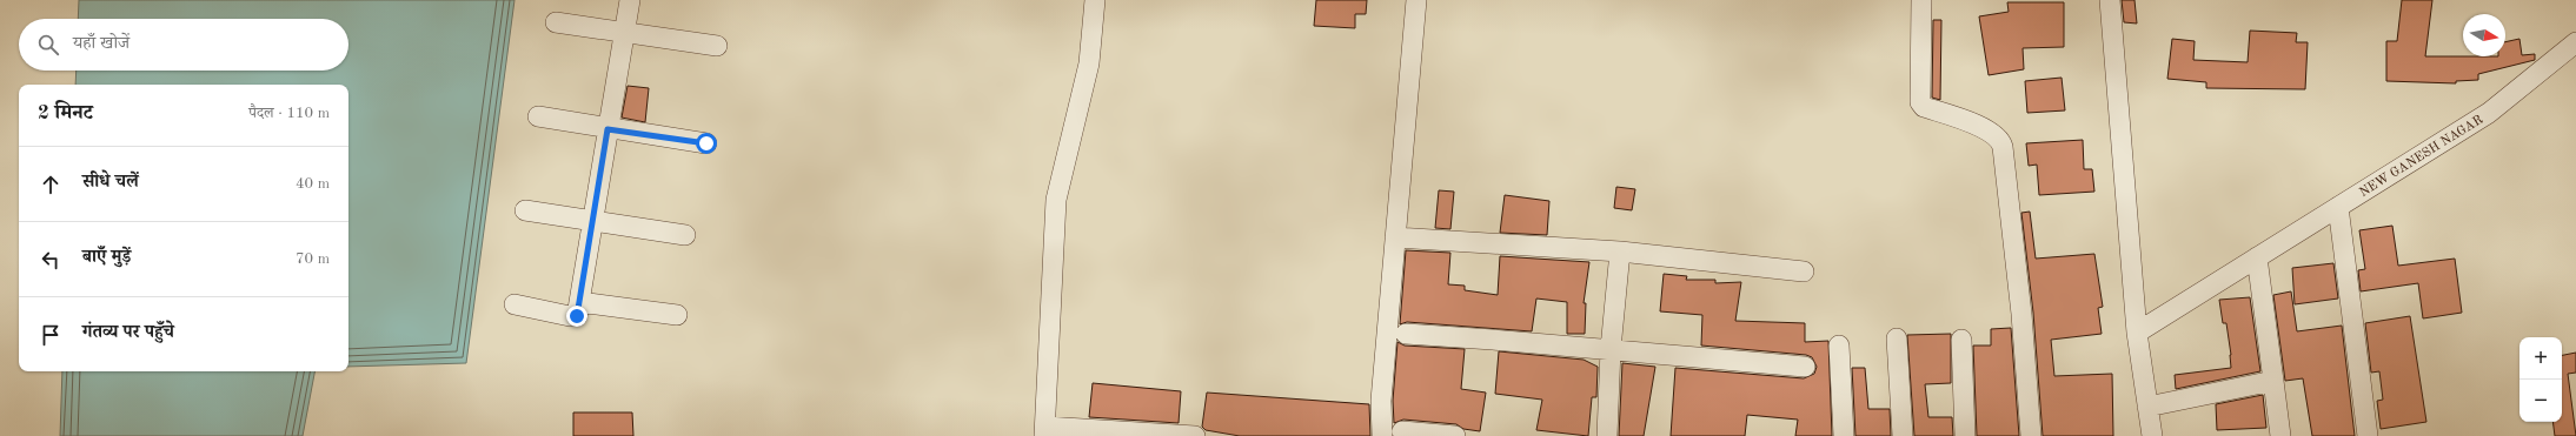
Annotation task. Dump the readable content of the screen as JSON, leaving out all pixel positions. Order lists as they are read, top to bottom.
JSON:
{
  "streets": {
    "street": ["NEW GANESH NAGAR"]
  },
  "north": "right",
  "page": {
    "search": "यहाँ खोजें",
    "heading": ["2 मिनट", "पैदल · 110 m"],
    "list": [
      ["सीधे चलें", "40 m"],
      ["बाएँ मुड़ें", "70 m"],
      "गंतव्य पर पहुँचे"
    ],
    "map_buttons": ["+", "−"]
  }
}
